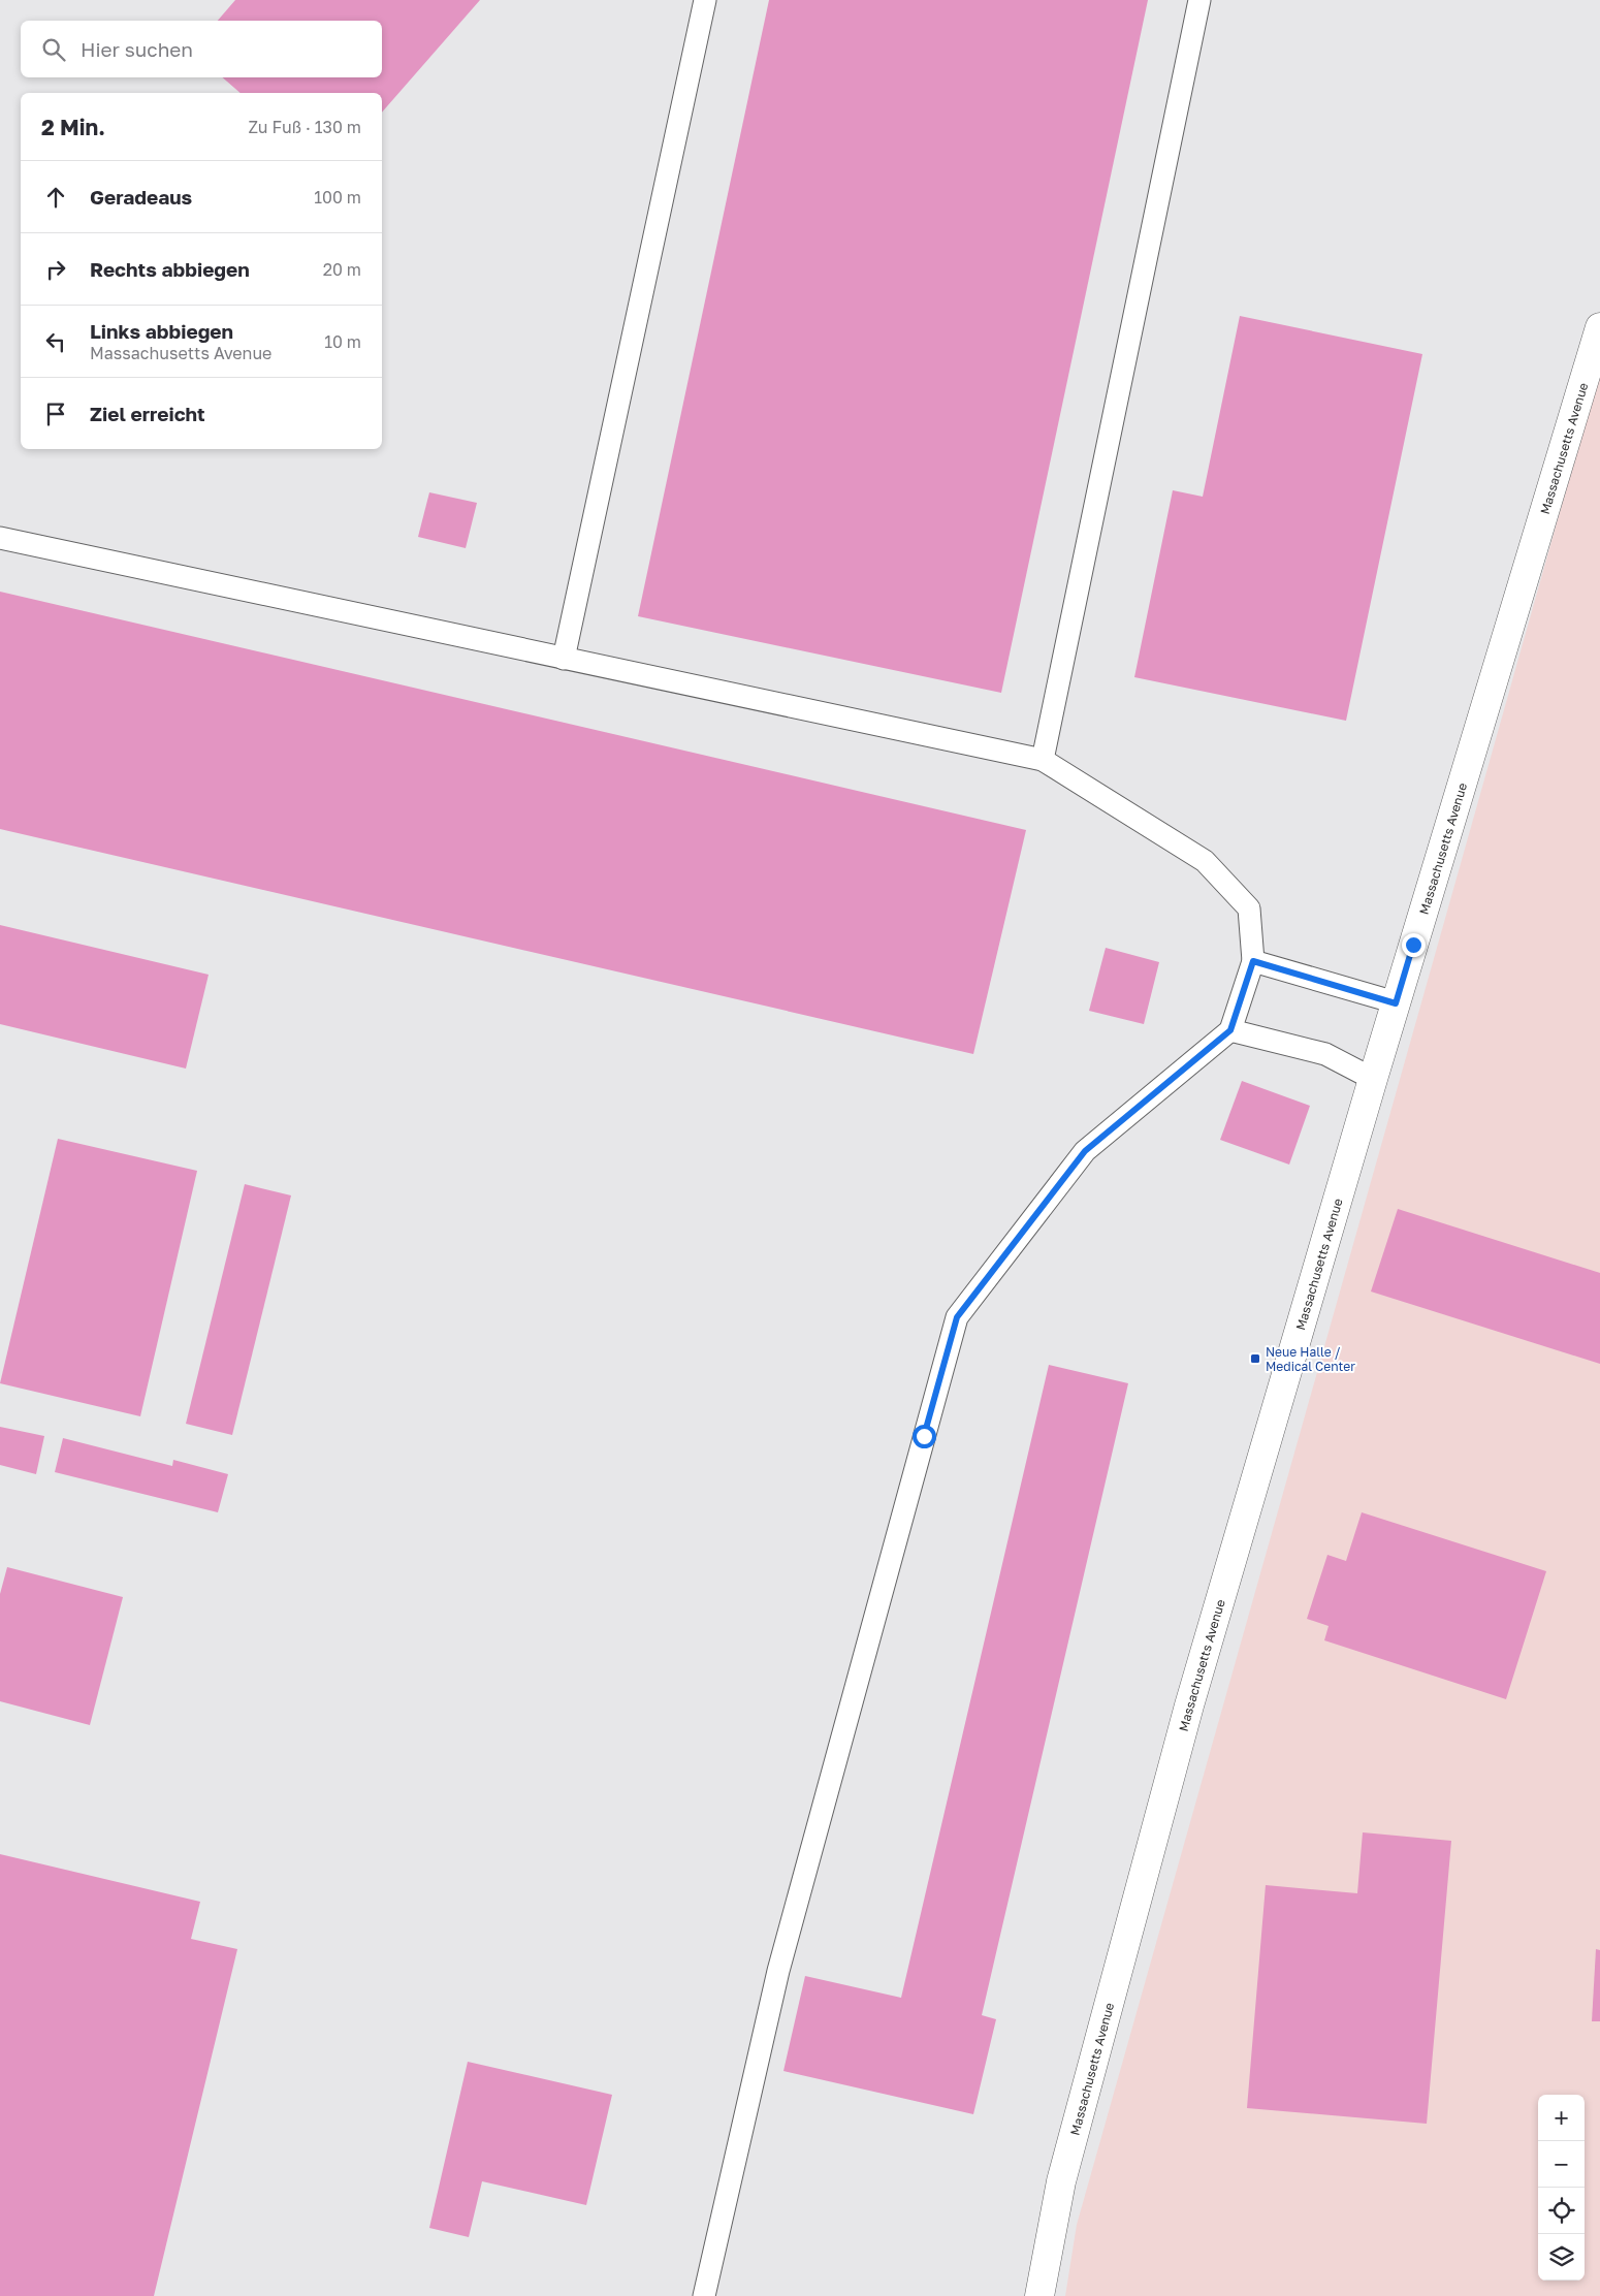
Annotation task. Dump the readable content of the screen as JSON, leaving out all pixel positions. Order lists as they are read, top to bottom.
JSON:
{
  "streets": {
    "street": ["Massachusetts Avenue"]
  },
  "places": {
    "transit": ["Neue Halle / Medical Center"]
  },
  "page": {
    "search": "Hier suchen",
    "heading": ["2 Min.", "Zu Fuß · 130 m"],
    "list": [
      ["Geradeaus", "100 m"],
      ["Rechts abbiegen", "20 m"],
      ["Links abbiegen", "Massachusetts Avenue", "10 m"],
      "Ziel erreicht"
    ],
    "map_buttons": ["+", "−"]
  }
}
